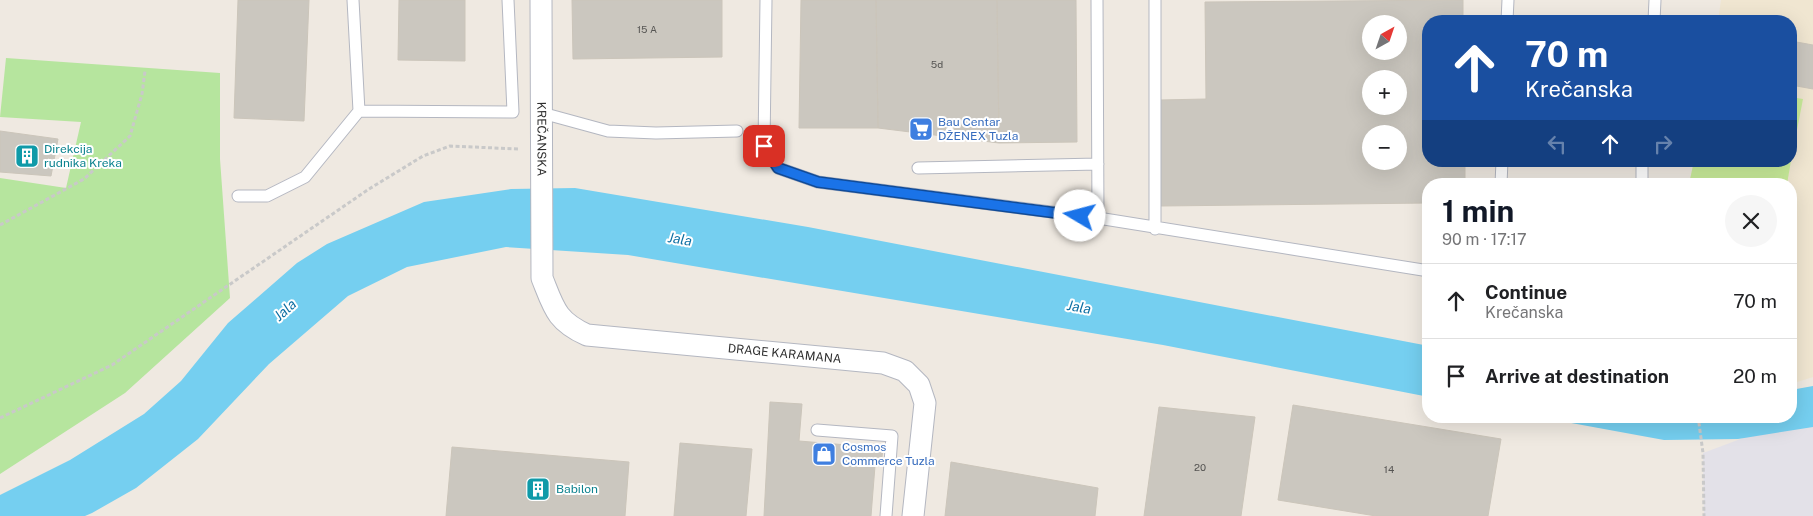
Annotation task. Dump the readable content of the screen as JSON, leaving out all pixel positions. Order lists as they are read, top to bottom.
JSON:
{
  "streets": {
    "street": ["KREČANSKA", "DRAGE KARAMANA"]
  },
  "crossings": [
    ["KREČANSKA", "DRAGE KARAMANA"]
  ],
  "water": ["Jala"],
  "places": {
    "supermarket": ["Bau Centar DŽENEX Tuzla"],
    "building": ["Direkcija rudnika Kreka", "Babilon"],
    "shop": ["Cosmos Commerce Tuzla"]
  },
  "house_numbers": [
    "15 A",
    "5d",
    "20",
    "14"
  ],
  "north": "top right",
  "page": {
    "map_buttons": ["+", "−"],
    "turn": ["70 m", "Krečanska"],
    "heading": ["1 min", "90 m · 17:17"],
    "list": [
      {
        "name": "Continue",
        "note": "Krečanska",
        "value": "70 m"
      },
      {
        "name": "Arrive at destination",
        "value": "20 m"
      }
    ]
  }
}
